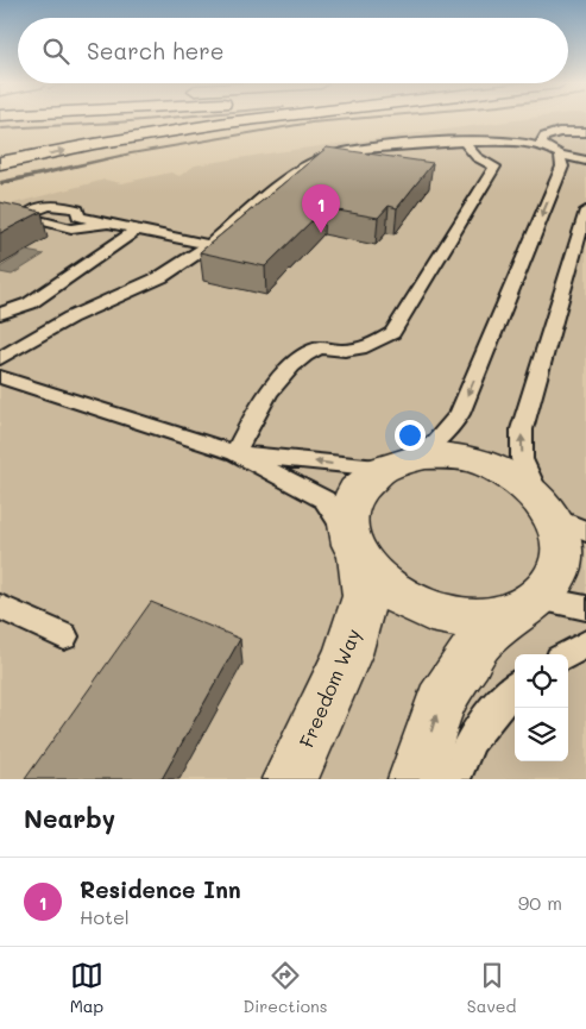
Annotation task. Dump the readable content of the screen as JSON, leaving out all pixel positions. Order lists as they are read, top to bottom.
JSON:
{
  "streets": {
    "main road": ["Freedom Way"]
  },
  "page": {
    "search": "Search here",
    "pins": "1",
    "heading": "Nearby",
    "list": [
      {
        "mark": "1",
        "name": "Residence Inn",
        "note": "Hotel",
        "value": "90 m"
      }
    ],
    "nav": ["Map", "Directions", "Saved"]
  }
}
